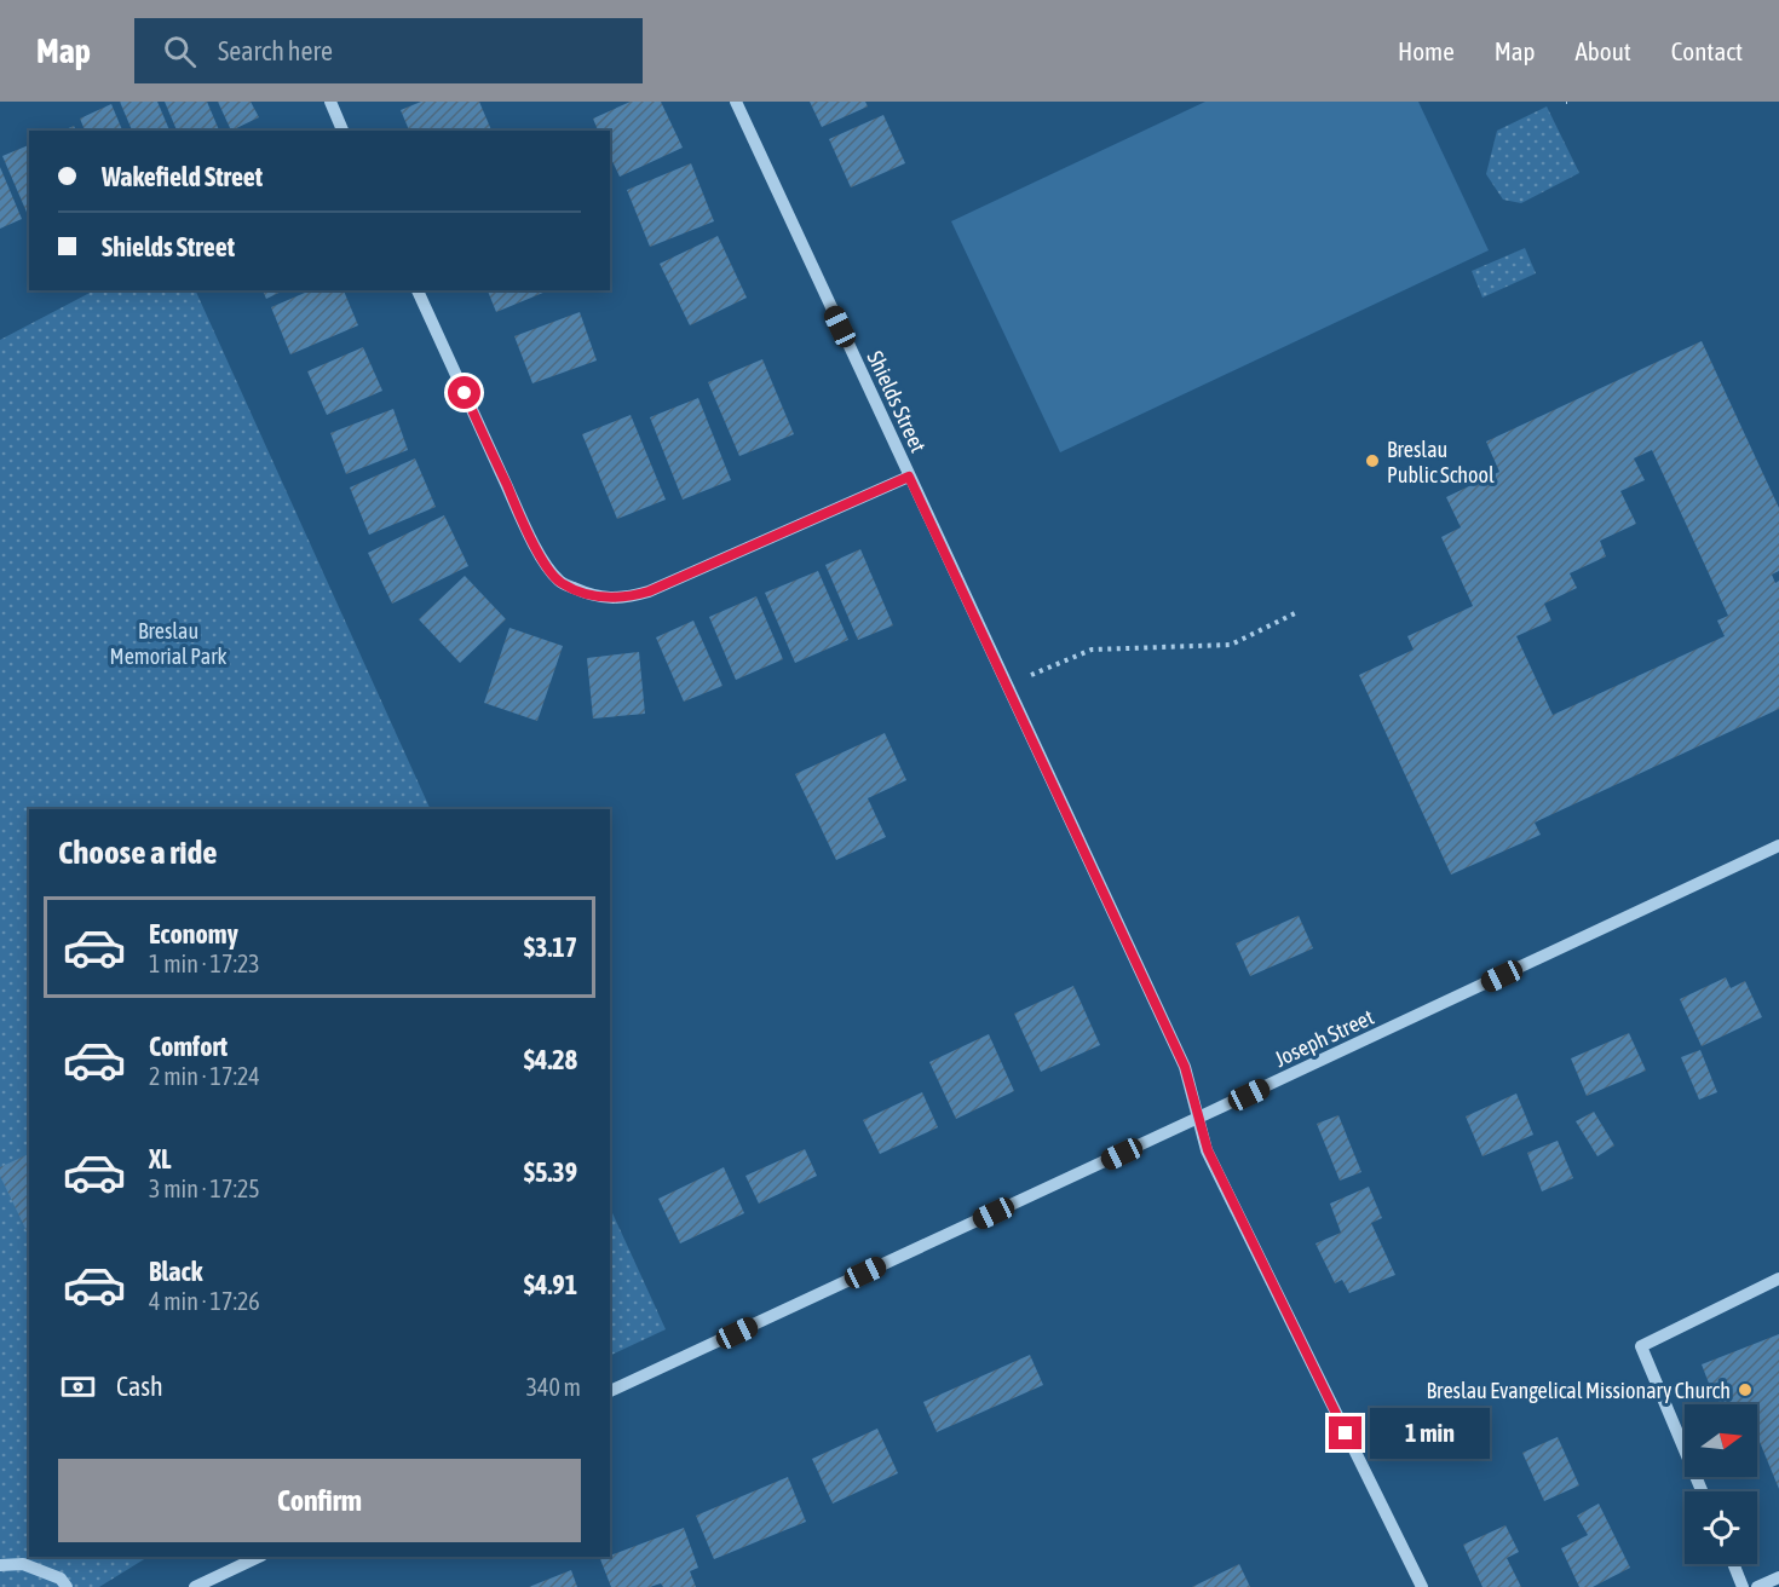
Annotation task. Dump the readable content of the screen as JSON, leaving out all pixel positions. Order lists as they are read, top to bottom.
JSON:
{
  "streets": {
    "street": ["Shields Street", "Joseph Street"]
  },
  "crossings": [
    ["Shields Street", "Joseph Street"]
  ],
  "parks": ["Breslau Memorial Park"],
  "places": ["Breslau Public School", "Breslau Evangelical Missionary Church"],
  "north": "right",
  "page": {
    "header": "Map",
    "search": "Search here",
    "nav": [
      "Home",
      "Map",
      "About",
      "Contact"
    ],
    "banner": ["Wakefield Street", "Shields Street"],
    "heading": "Choose a ride",
    "list": [
      {
        "name": "Economy",
        "note": "1 min · 17:23",
        "value": "$3.17"
      },
      {
        "name": "Comfort",
        "note": "2 min · 17:24",
        "value": "$4.28"
      },
      {
        "name": "XL",
        "note": "3 min · 17:25",
        "value": "$5.39"
      },
      {
        "name": "Black",
        "note": "4 min · 17:26",
        "value": "$4.91"
      }
    ],
    "pay": ["Cash", "340 m"],
    "bubble": "1 min",
    "buttons": "Confirm"
  }
}
